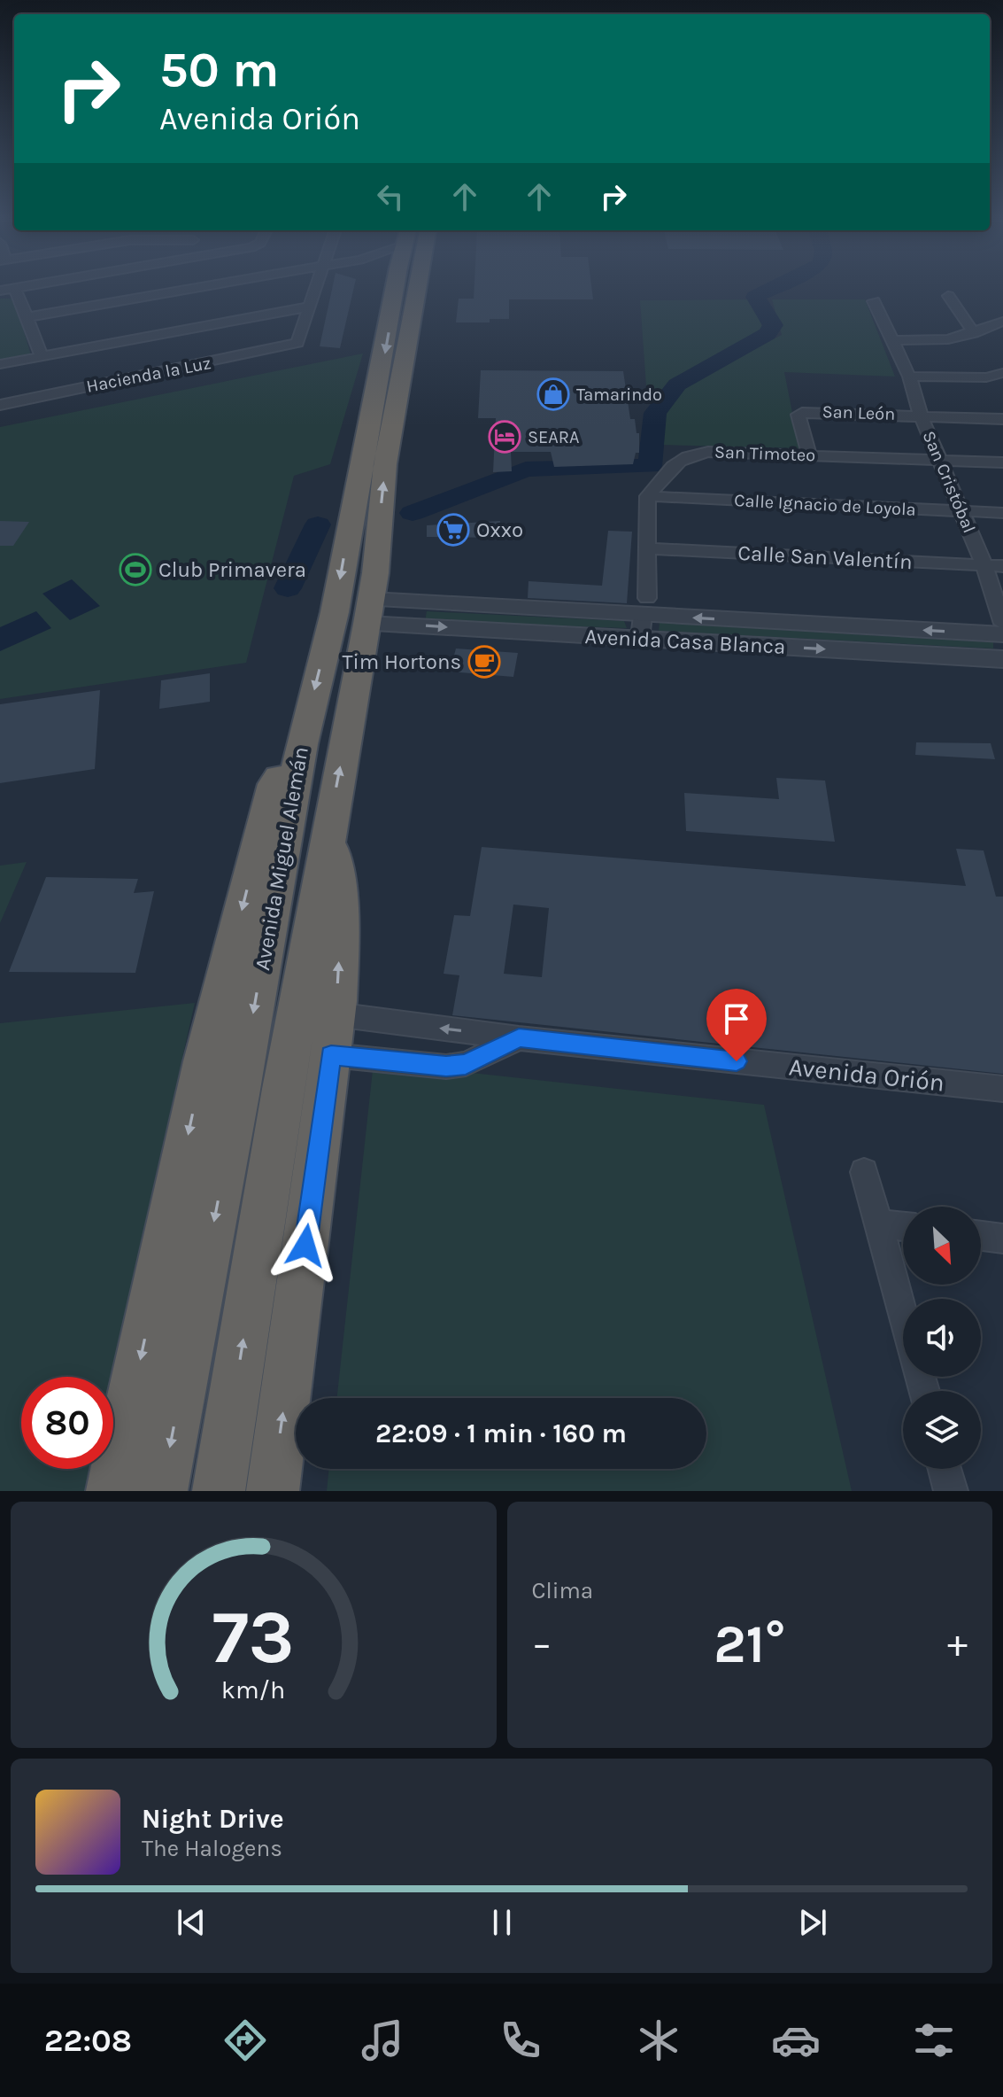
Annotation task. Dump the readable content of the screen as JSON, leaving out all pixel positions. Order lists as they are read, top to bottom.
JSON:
{
  "streets": {
    "highway": ["Avenida Miguel Alemán"],
    "street": [
      "Hacienda la Luz",
      "San León",
      "San Timoteo",
      "San Cristóbal",
      "Calle Ignacio de Loyola",
      "Calle San Valentín",
      "Avenida Casa Blanca",
      "Avenida Orión"
    ]
  },
  "crossings": [
    ["San León", "San Timoteo"],
    ["San León", "San Cristóbal"],
    ["San Timoteo", "San Cristóbal"],
    ["San Timoteo", "Calle Ignacio de Loyola"],
    ["San Cristóbal", "Calle Ignacio de Loyola"],
    ["San Cristóbal", "Calle San Valentín"],
    ["Avenida Casa Blanca", "Avenida Miguel Alemán"]
  ],
  "places": {
    "shop": ["Tamarindo"],
    "hotel": ["SEARA"],
    "supermarket": ["Oxxo"],
    "sports": ["Club Primavera"],
    "cafe": ["Tim Hortons"]
  },
  "north": "bottom right",
  "page": {
    "turn": ["50 m", "Avenida Orión"],
    "limit": "80",
    "trip": "22:09 · 1 min · 160 m",
    "tile": "Clima",
    "heat": ["−", "21°", "+"],
    "song": ["Night Drive", "The Halogens"],
    "tabs": "22:08",
    "gauge": ["73", "km/h"]
  }
}
